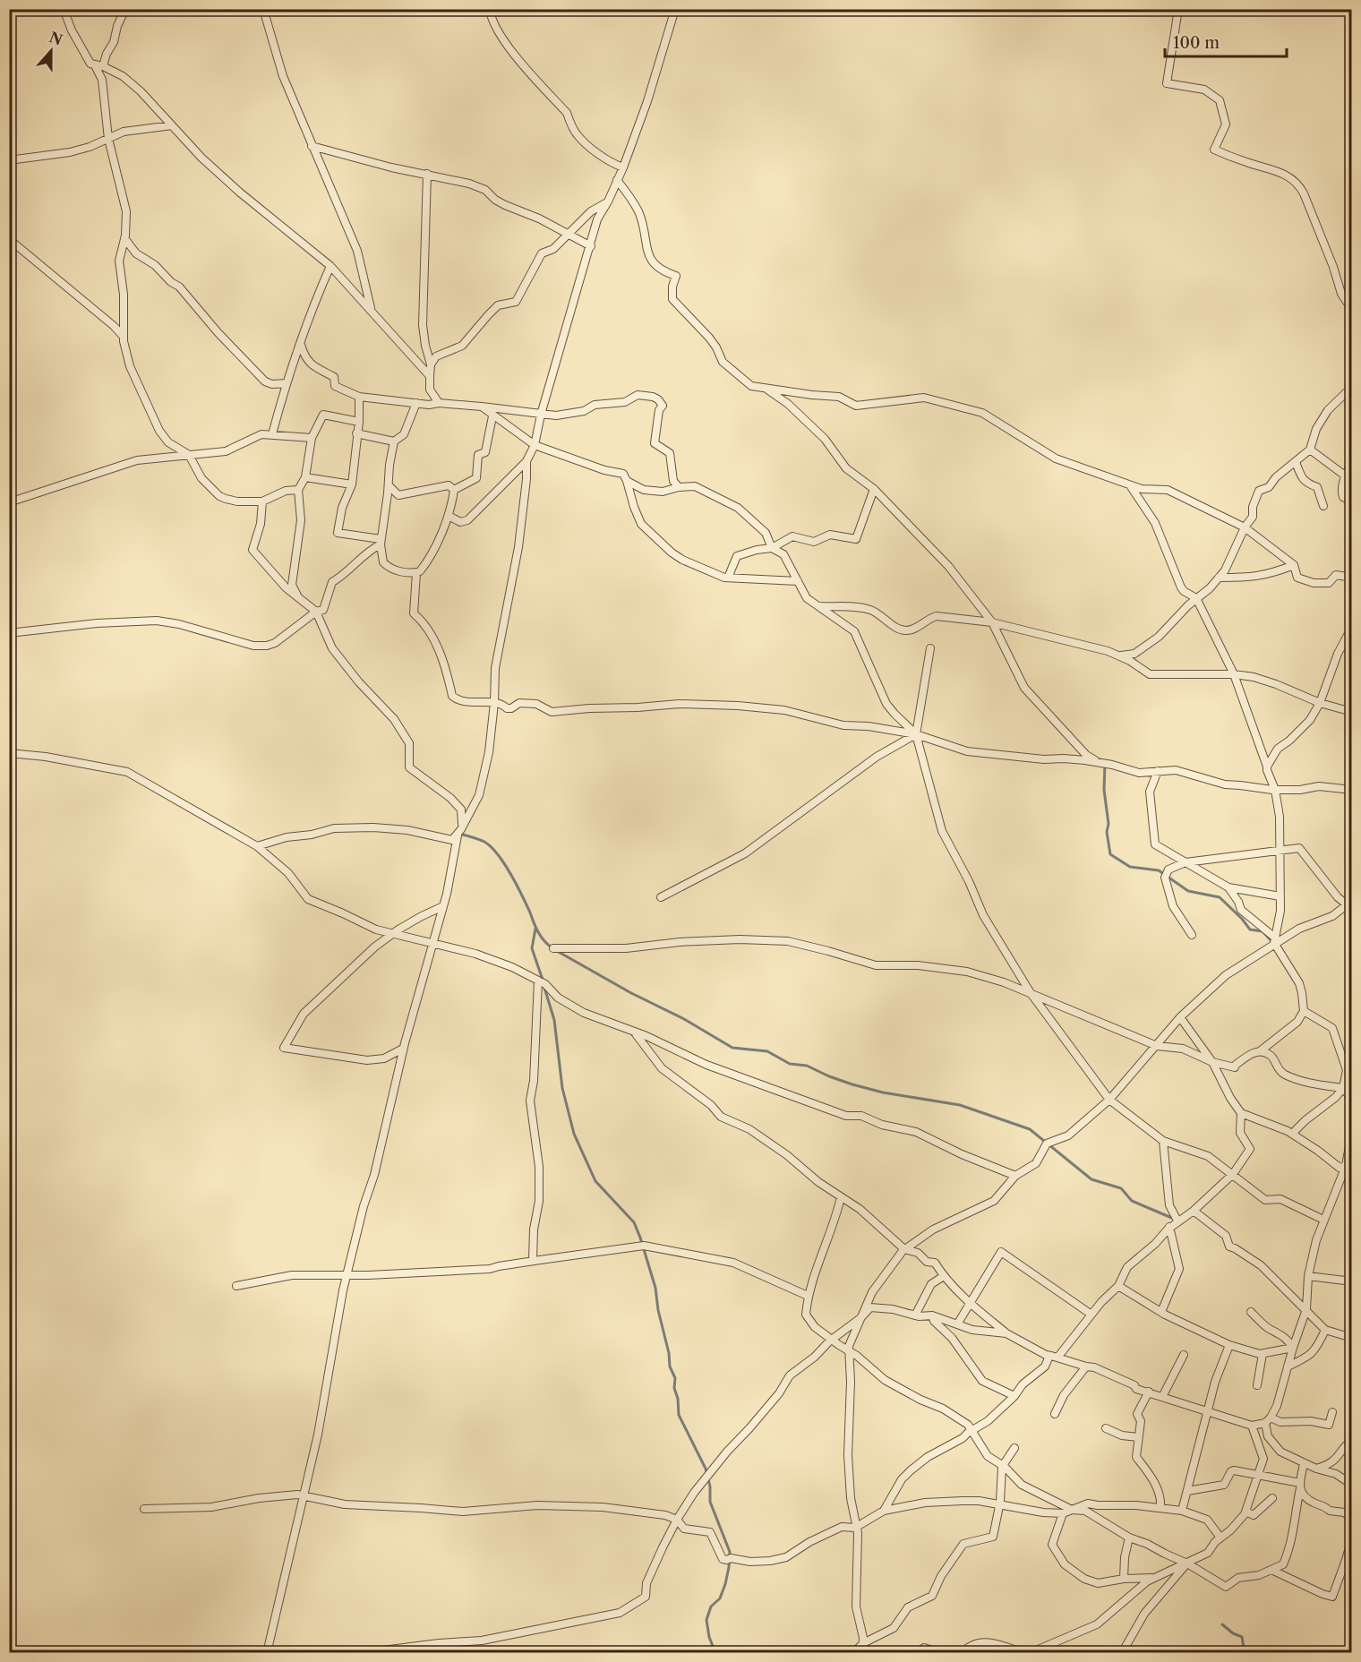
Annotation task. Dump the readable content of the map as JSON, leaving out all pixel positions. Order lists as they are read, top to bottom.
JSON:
{
  "scale_bar": "100 m",
  "north": "top"
}
